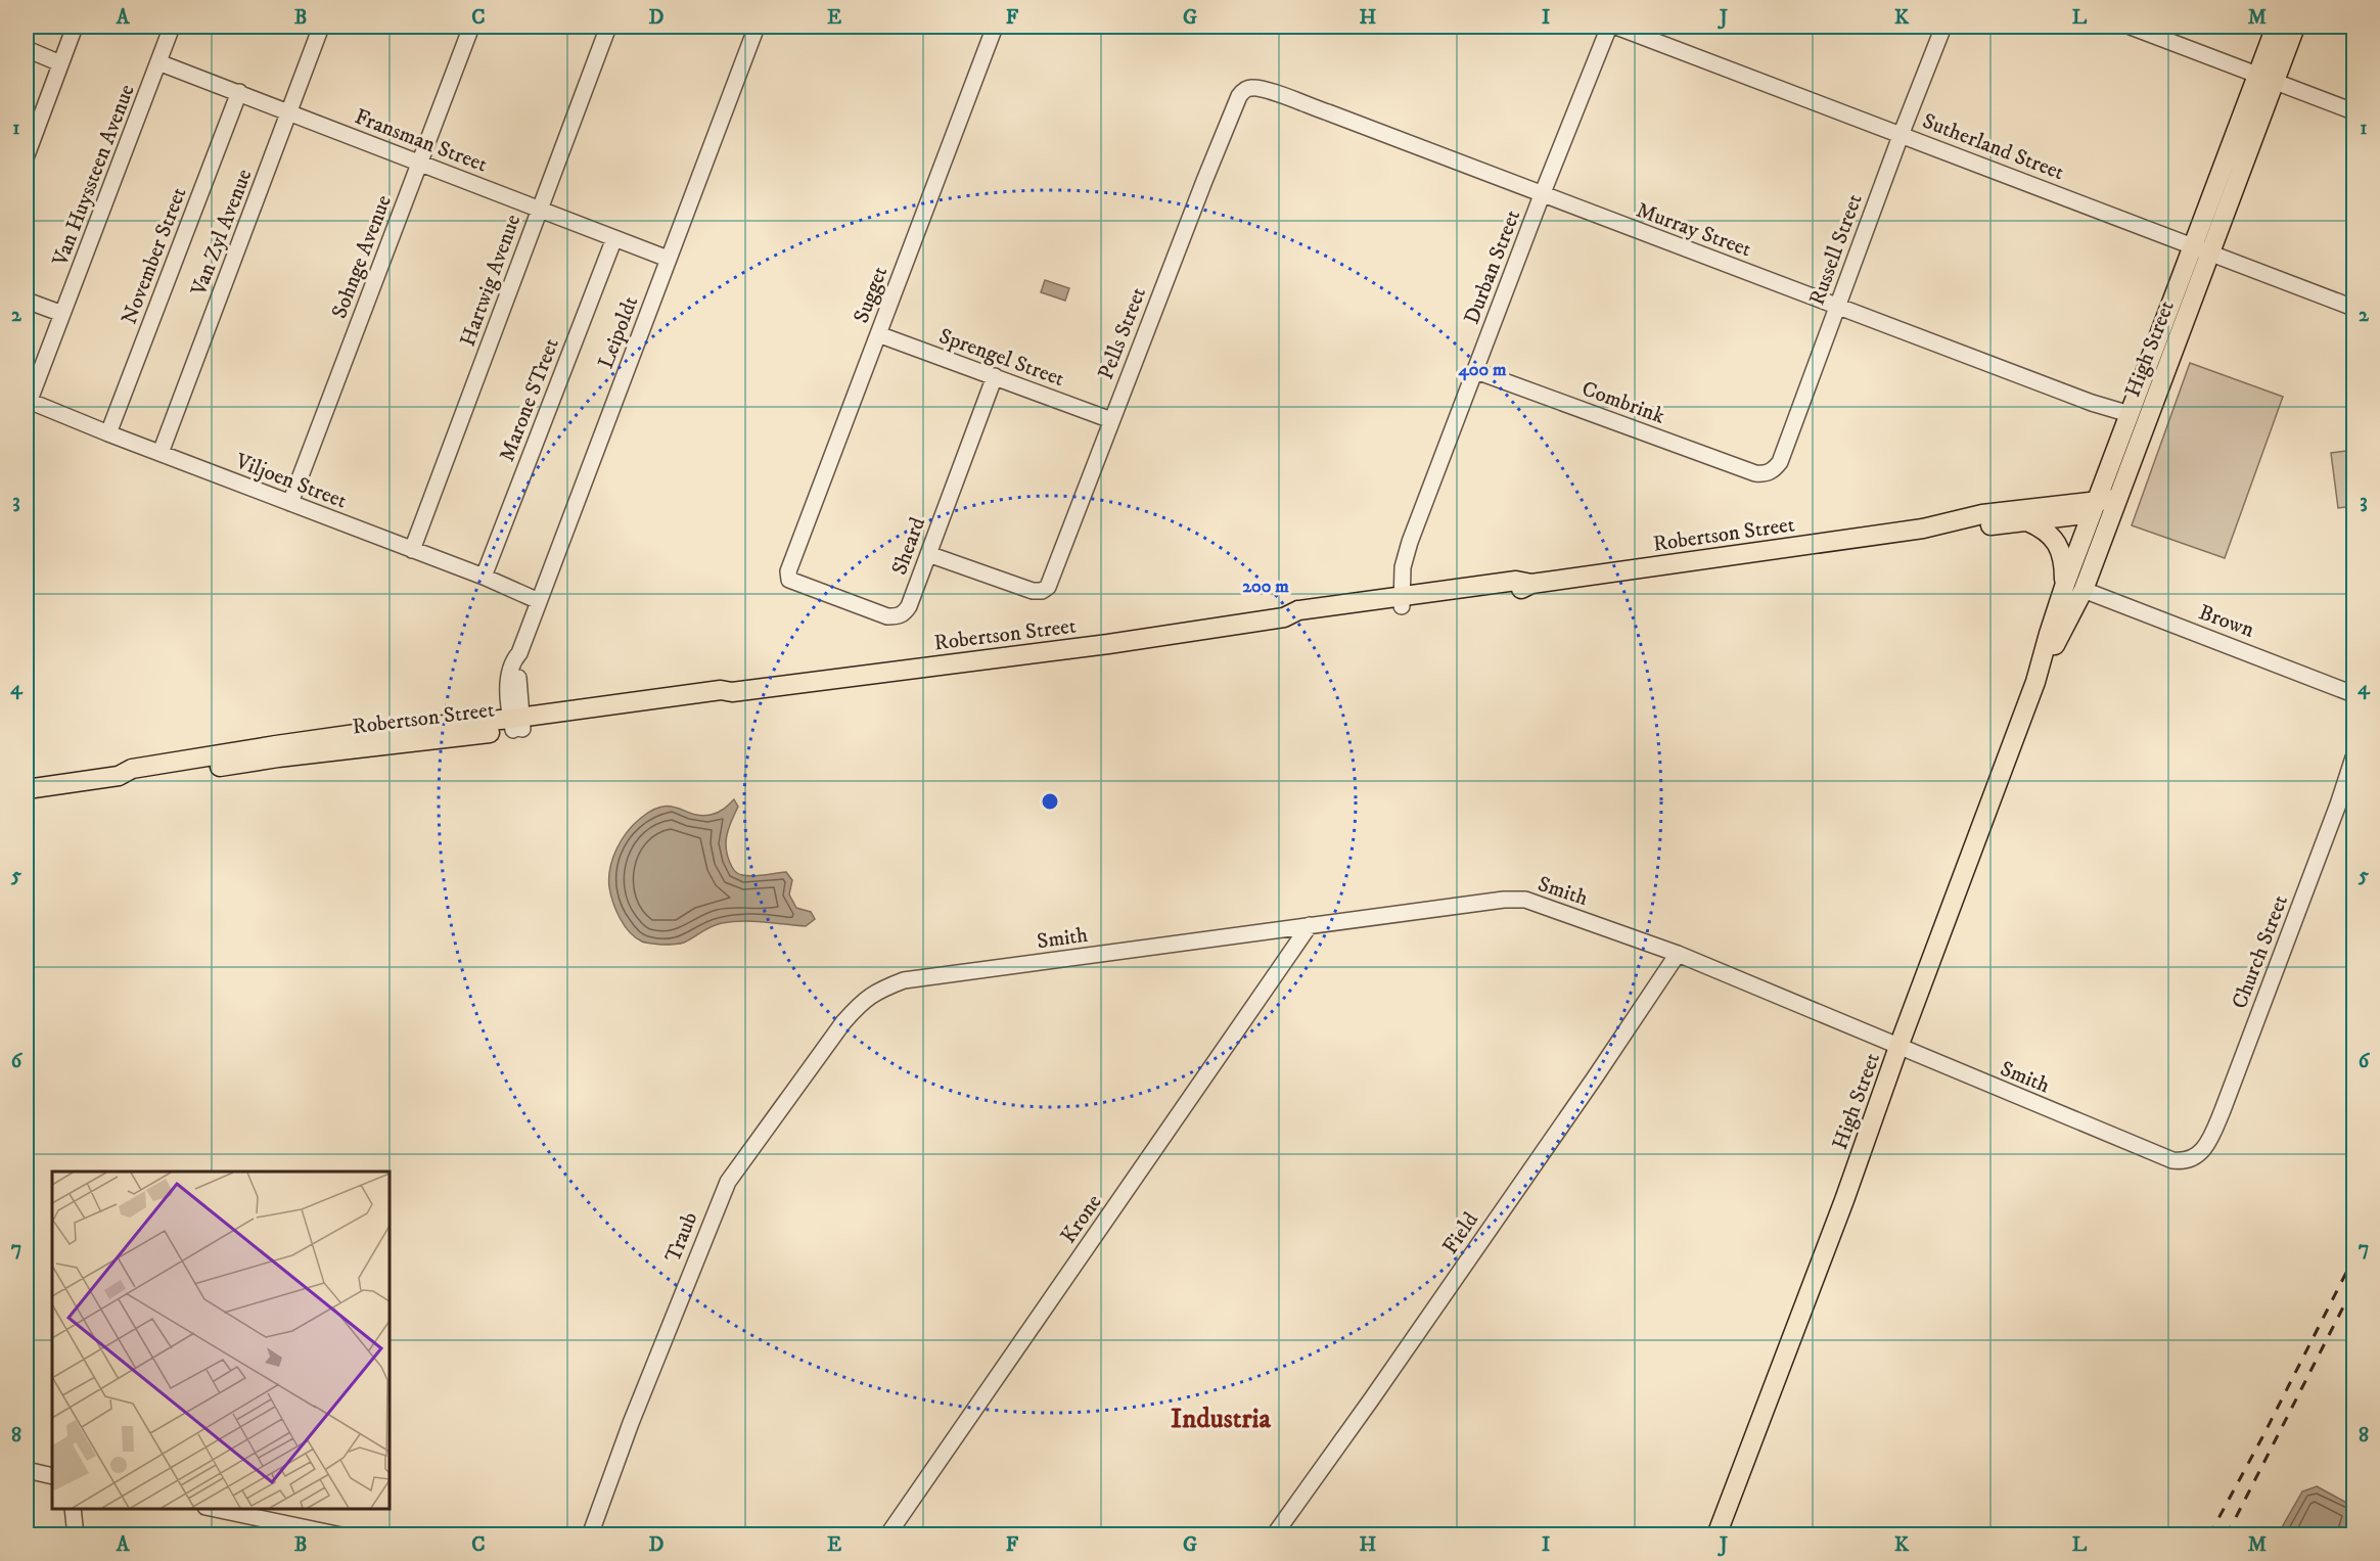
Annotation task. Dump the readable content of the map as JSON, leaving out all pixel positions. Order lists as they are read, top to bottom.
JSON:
{
  "streets": {
    "main road": ["High Street", "Robertson Street"],
    "street": [
      "Fransman Street",
      "Sutherland Street",
      "Van Huyssteen Avenue",
      "Murray Street",
      "Van Zyl Avenue",
      "Russell Street",
      "November Street",
      "Sohnge Avenue",
      "Durban Street",
      "Hartwig Avenue",
      "Sugget",
      "Leipoldt",
      "Pells Street",
      "Sprengel Street",
      "Marone STreet",
      "Combrink",
      "Viljoen Street",
      "Sheard",
      "Brown",
      "Smith",
      "Church Street",
      "Krone",
      "Field",
      "Traub"
    ]
  },
  "crossings": [
    ["Fransman Street", "Van Huyssteen Avenue"],
    ["Fransman Street", "Van Zyl Avenue"],
    ["Fransman Street", "November Street"],
    ["Fransman Street", "Sohnge Avenue"],
    ["Fransman Street", "Hartwig Avenue"],
    ["Fransman Street", "Leipoldt"],
    ["Fransman Street", "Marone STreet"],
    ["Sutherland Street", "Russell Street"],
    ["Sutherland Street", "High Street"],
    ["Van Huyssteen Avenue", "Viljoen Street"],
    ["Murray Street", "Russell Street"],
    ["Murray Street", "Durban Street"],
    ["Murray Street", "Pells Street"],
    ["Murray Street", "High Street"],
    ["Van Zyl Avenue", "Viljoen Street"],
    ["Russell Street", "Combrink"],
    ["November Street", "Viljoen Street"],
    ["Sohnge Avenue", "Viljoen Street"],
    ["Durban Street", "Combrink"],
    ["Durban Street", "Robertson Street"],
    ["Hartwig Avenue", "Viljoen Street"],
    ["Sugget", "Sprengel Street"],
    ["Sugget", "Sheard"],
    ["Leipoldt", "Viljoen Street"],
    ["Leipoldt", "Robertson Street"],
    ["Pells Street", "Sprengel Street"],
    ["Pells Street", "Sheard"],
    ["High Street", "Robertson Street"],
    ["High Street", "Brown"],
    ["High Street", "Smith"],
    ["Sprengel Street", "Sheard"],
    ["Marone STreet", "Viljoen Street"],
    ["Smith", "Church Street"],
    ["Smith", "Krone"],
    ["Smith", "Field"],
    ["Smith", "Traub"]
  ],
  "districts": ["Industria"],
  "grid": {
    "columns": [
      "A",
      "B",
      "C",
      "D",
      "E",
      "F",
      "G",
      "H",
      "I",
      "J",
      "K",
      "L",
      "M"
    ],
    "rows": [
      "1",
      "2",
      "3",
      "4",
      "5",
      "6",
      "7",
      "8"
    ]
  },
  "rings": ["400 m", "200 m"]
}
